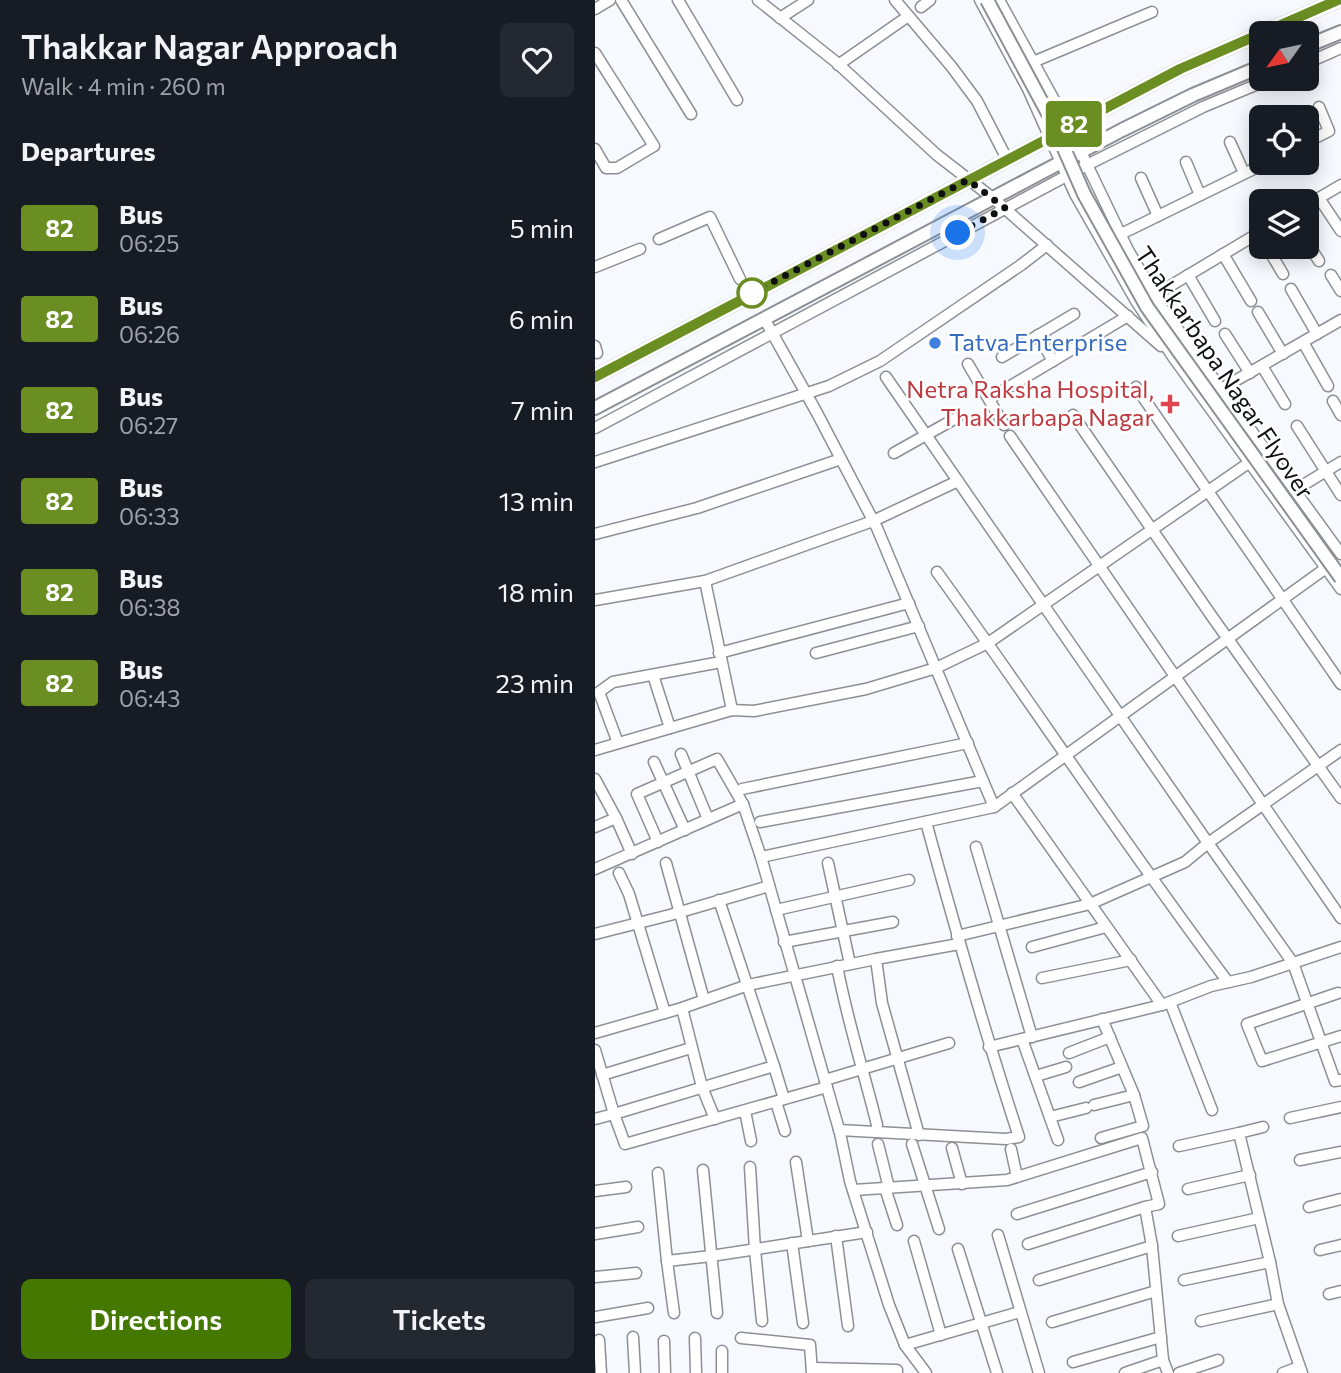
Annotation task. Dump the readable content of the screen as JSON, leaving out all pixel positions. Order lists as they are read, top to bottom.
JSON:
{
  "streets": {
    "main road": ["Thakkarbapa Nagar Flyover"]
  },
  "places": {
    "other": ["Tatva Enterprise"],
    "health": ["Netra Raksha Hospital, Thakkarbapa Nagar"]
  },
  "lines": ["bus line 82"],
  "north": "bottom left",
  "page": {
    "heading": [
      ["Thakkar Nagar Approach", "Walk · 4 min · 260 m"],
      "Departures"
    ],
    "on_map": "82",
    "list": [
      {
        "mark": "82",
        "name": "Bus",
        "note": "06:25",
        "value": "5 min"
      },
      {
        "mark": "82",
        "name": "Bus",
        "note": "06:26",
        "value": "6 min"
      },
      {
        "mark": "82",
        "name": "Bus",
        "note": "06:27",
        "value": "7 min"
      },
      {
        "mark": "82",
        "name": "Bus",
        "note": "06:33",
        "value": "13 min"
      },
      {
        "mark": "82",
        "name": "Bus",
        "note": "06:38",
        "value": "18 min"
      },
      {
        "mark": "82",
        "name": "Bus",
        "note": "06:43",
        "value": "23 min"
      }
    ],
    "buttons": ["Directions", "Tickets"]
  }
}
